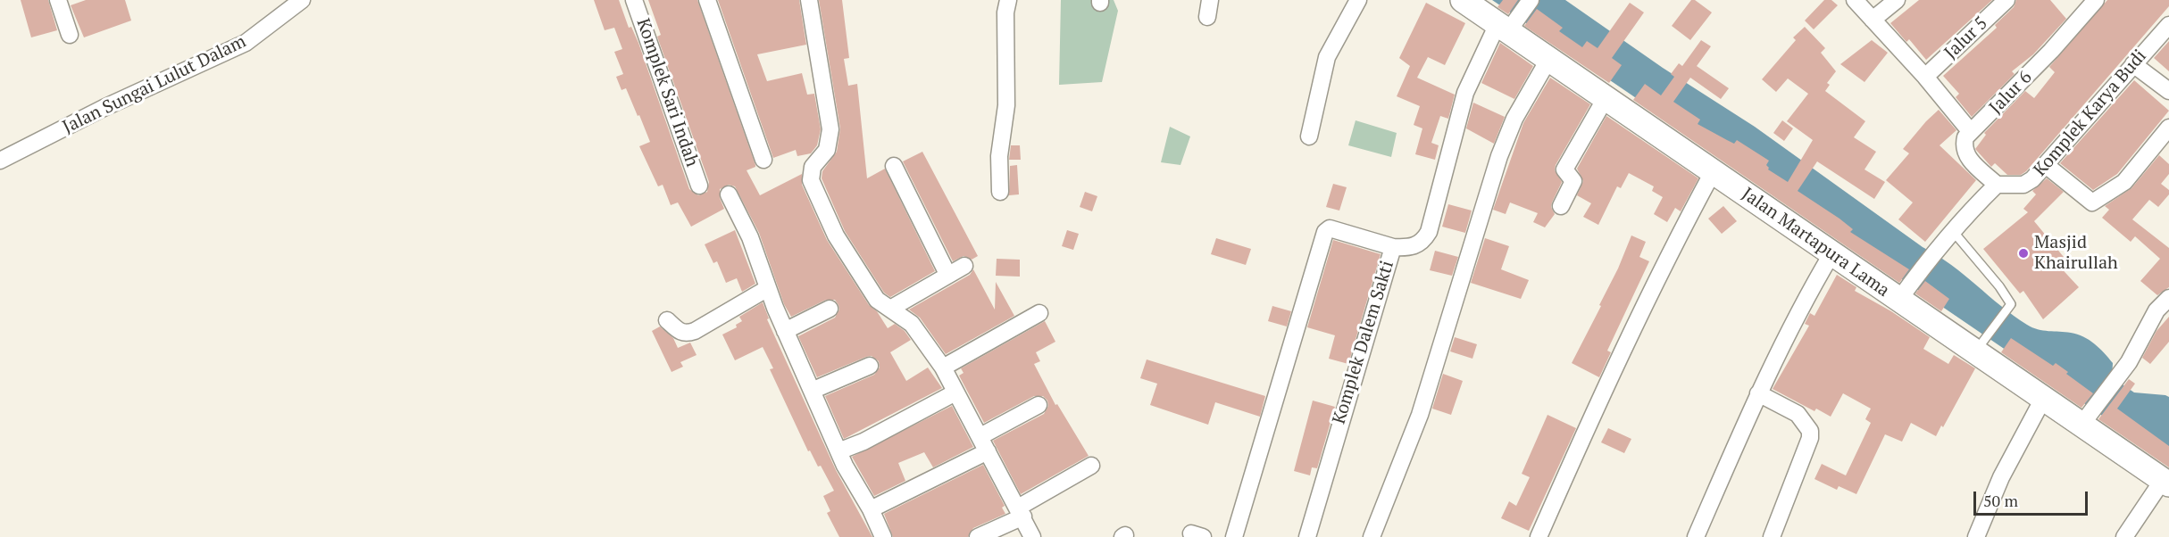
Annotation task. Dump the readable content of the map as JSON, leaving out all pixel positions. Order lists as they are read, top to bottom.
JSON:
{
  "streets": {
    "main road": ["Jalan Martapura Lama"],
    "street": [
      "Jalur 5",
      "Jalan Sungai Lulut Dalam",
      "Komplek Sari Indah",
      "Jalur 6",
      "Komplek Karya Budi",
      "Komplek Dalem Sakti"
    ]
  },
  "crossings": [
    ["Jalan Martapura Lama", "Komplek Dalem Sakti"]
  ],
  "places": ["Masjid Khairullah"],
  "scale_bar": "50 m"
}
